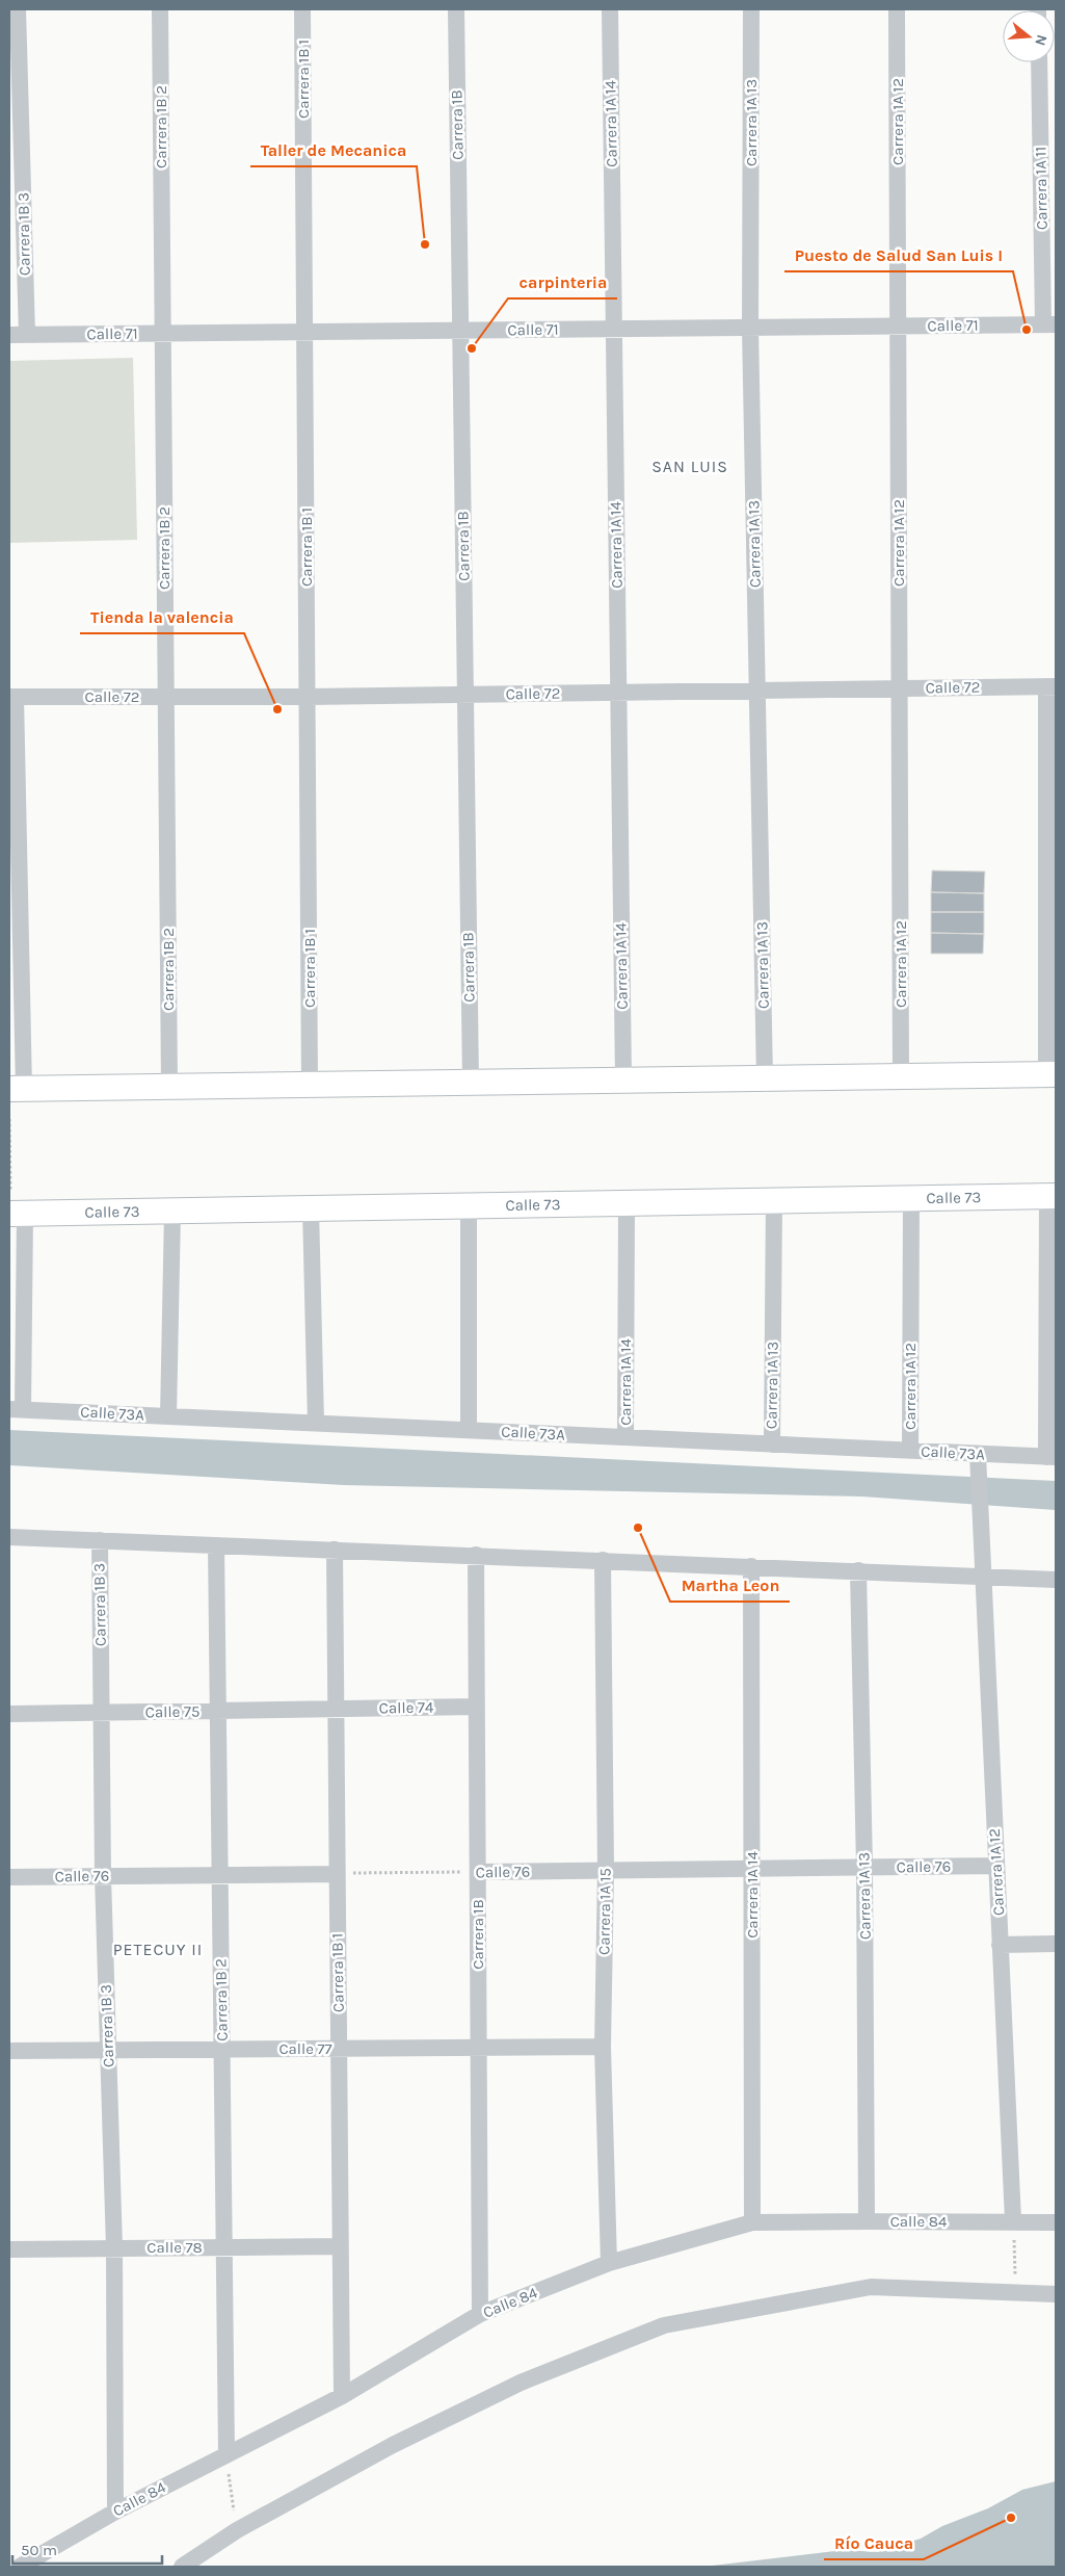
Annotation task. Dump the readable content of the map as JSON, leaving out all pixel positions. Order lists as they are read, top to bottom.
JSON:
{
  "streets": {
    "main road": ["Calle 73"],
    "street": [
      "Carrera 1B 1",
      "Carrera 1A 12",
      "Carrera 1A 13",
      "Carrera 1A 14",
      "Carrera 1B",
      "Carrera 1B 2",
      "Carrera 1A 11",
      "Carrera 1B 3",
      "Calle 71",
      "Calle 72",
      "Calle 73A",
      "Calle 74",
      "Calle 75",
      "Calle 76",
      "Carrera 1A 15",
      "Calle 77",
      "Calle 84",
      "Calle 78"
    ]
  },
  "crossings": [
    ["Carrera 1B 1", "Calle 71"],
    ["Carrera 1B 1", "Calle 72"],
    ["Carrera 1B 1", "Calle 74"],
    ["Carrera 1B 1", "Calle 75"],
    ["Carrera 1B 1", "Calle 76"],
    ["Carrera 1B 1", "Calle 77"],
    ["Carrera 1B 1", "Calle 84"],
    ["Carrera 1B 1", "Calle 78"],
    ["Carrera 1A 12", "Calle 71"],
    ["Carrera 1A 12", "Calle 72"],
    ["Carrera 1A 12", "Calle 73"],
    ["Carrera 1A 12", "Calle 73A"],
    ["Carrera 1A 12", "Calle 76"],
    ["Carrera 1A 12", "Calle 84"],
    ["Carrera 1A 13", "Calle 71"],
    ["Carrera 1A 13", "Calle 72"],
    ["Carrera 1A 13", "Calle 73"],
    ["Carrera 1A 13", "Calle 73A"],
    ["Carrera 1A 13", "Calle 76"],
    ["Carrera 1A 13", "Calle 84"],
    ["Carrera 1A 14", "Calle 71"],
    ["Carrera 1A 14", "Calle 72"],
    ["Carrera 1A 14", "Calle 73"],
    ["Carrera 1A 14", "Calle 73A"],
    ["Carrera 1A 14", "Calle 76"],
    ["Carrera 1A 14", "Calle 84"],
    ["Carrera 1B", "Calle 71"],
    ["Carrera 1B", "Calle 72"],
    ["Carrera 1B", "Calle 74"],
    ["Carrera 1B", "Calle 76"],
    ["Carrera 1B", "Calle 77"],
    ["Carrera 1B", "Calle 84"],
    ["Carrera 1B 2", "Calle 71"],
    ["Carrera 1B 2", "Calle 72"],
    ["Carrera 1B 2", "Calle 75"],
    ["Carrera 1B 2", "Calle 76"],
    ["Carrera 1B 2", "Calle 77"],
    ["Carrera 1B 2", "Calle 84"],
    ["Carrera 1B 2", "Calle 78"],
    ["Carrera 1A 11", "Calle 71"],
    ["Carrera 1B 3", "Calle 71"],
    ["Carrera 1B 3", "Calle 75"],
    ["Carrera 1B 3", "Calle 76"],
    ["Carrera 1B 3", "Calle 77"],
    ["Carrera 1B 3", "Calle 84"],
    ["Carrera 1B 3", "Calle 78"],
    ["Calle 74", "Calle 75"],
    ["Calle 76", "Carrera 1A 15"],
    ["Carrera 1A 15", "Calle 77"],
    ["Carrera 1A 15", "Calle 84"]
  ],
  "districts": ["SAN LUIS", "PETECUY II"],
  "places": [
    "Taller de Mecanica",
    "Puesto de Salud San Luis I",
    "carpinteria",
    "Tienda la valencia",
    "Martha Leon",
    "Río Cauca"
  ],
  "scale_bar": "50 m",
  "north": "right"
}
